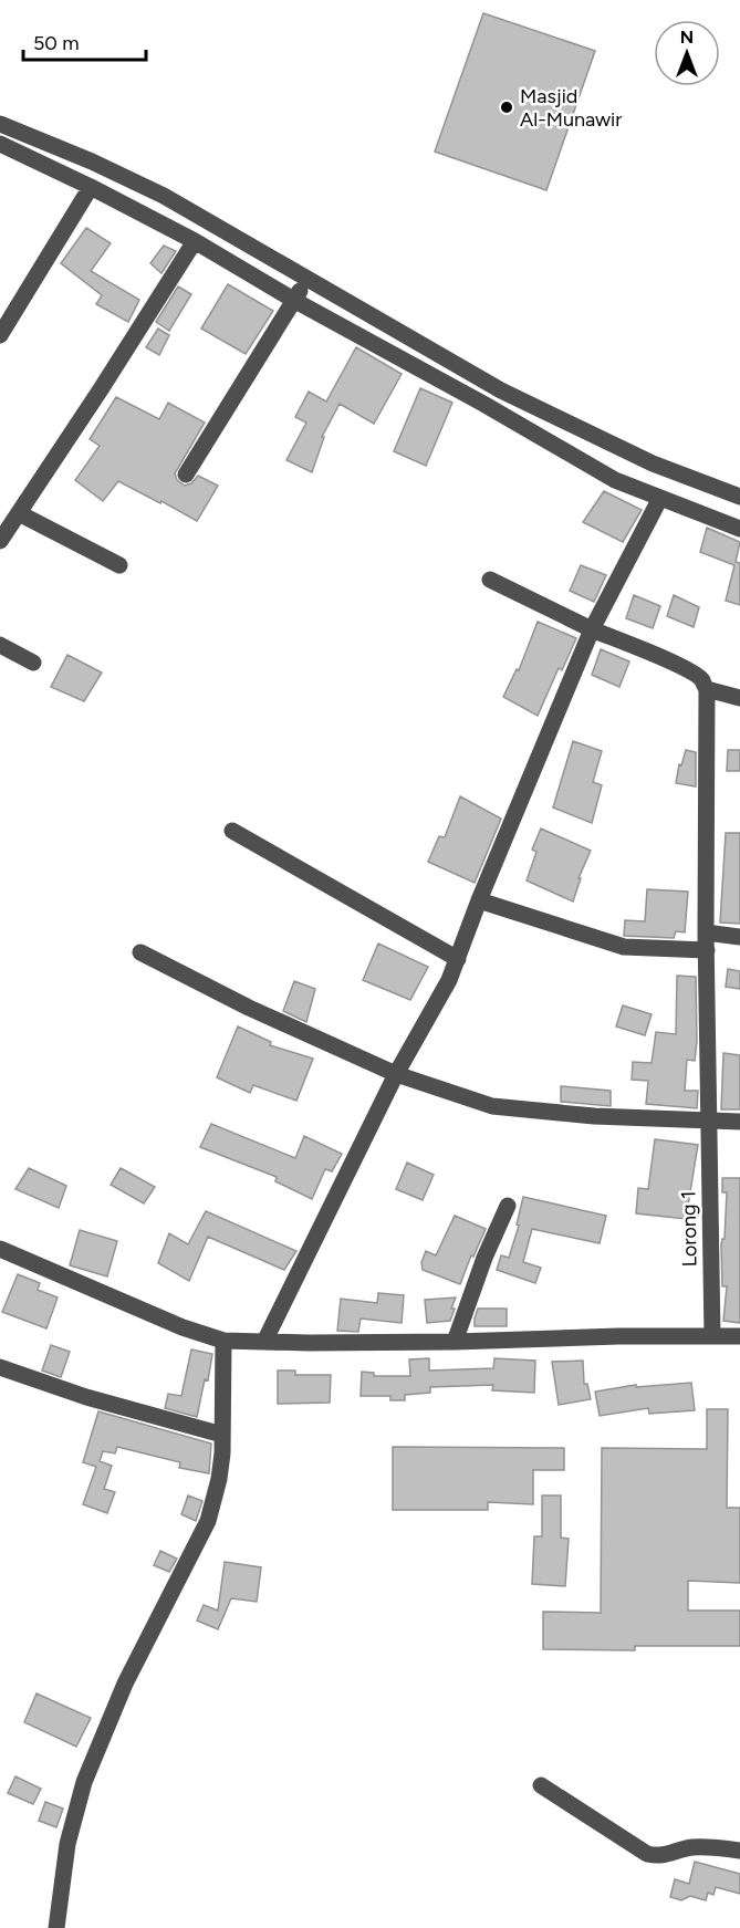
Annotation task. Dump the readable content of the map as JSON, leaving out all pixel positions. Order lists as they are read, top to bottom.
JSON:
{
  "streets": {
    "street": ["Lorong 1"]
  },
  "places": ["Masjid Al-Munawir"],
  "scale_bar": "50 m",
  "north": "top"
}
